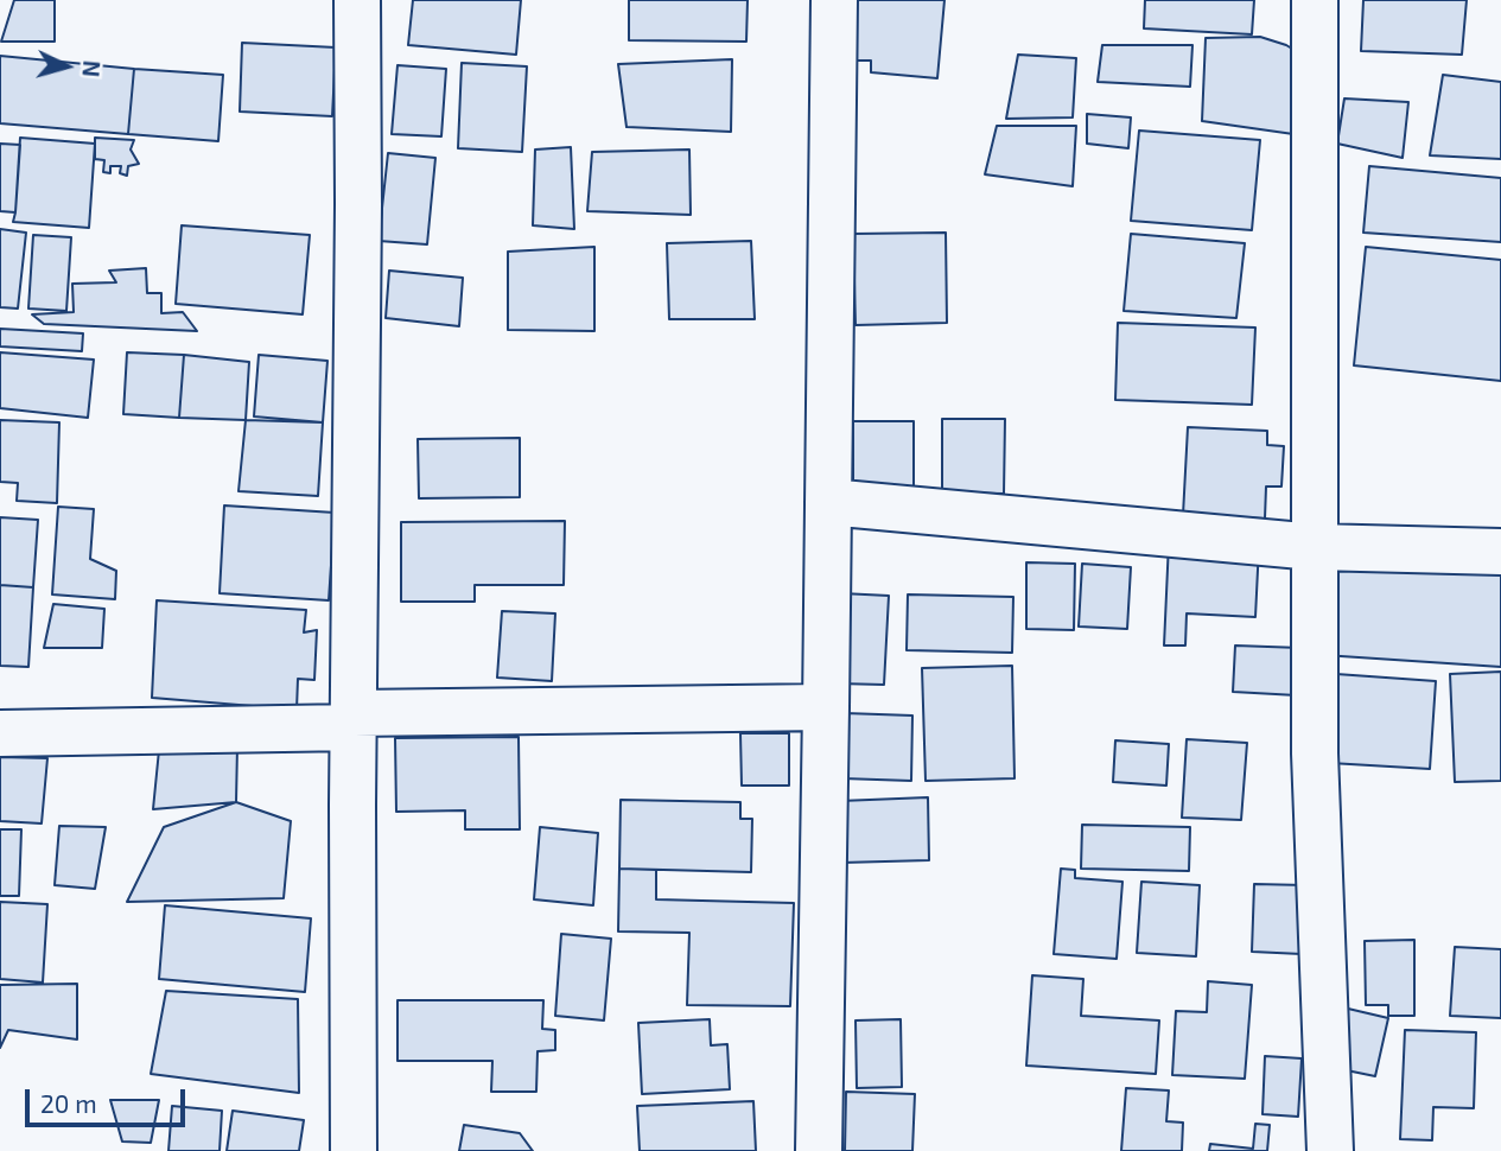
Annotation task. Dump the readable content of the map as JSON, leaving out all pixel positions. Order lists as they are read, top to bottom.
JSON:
{
  "scale_bar": "20 m",
  "north": "right"
}
